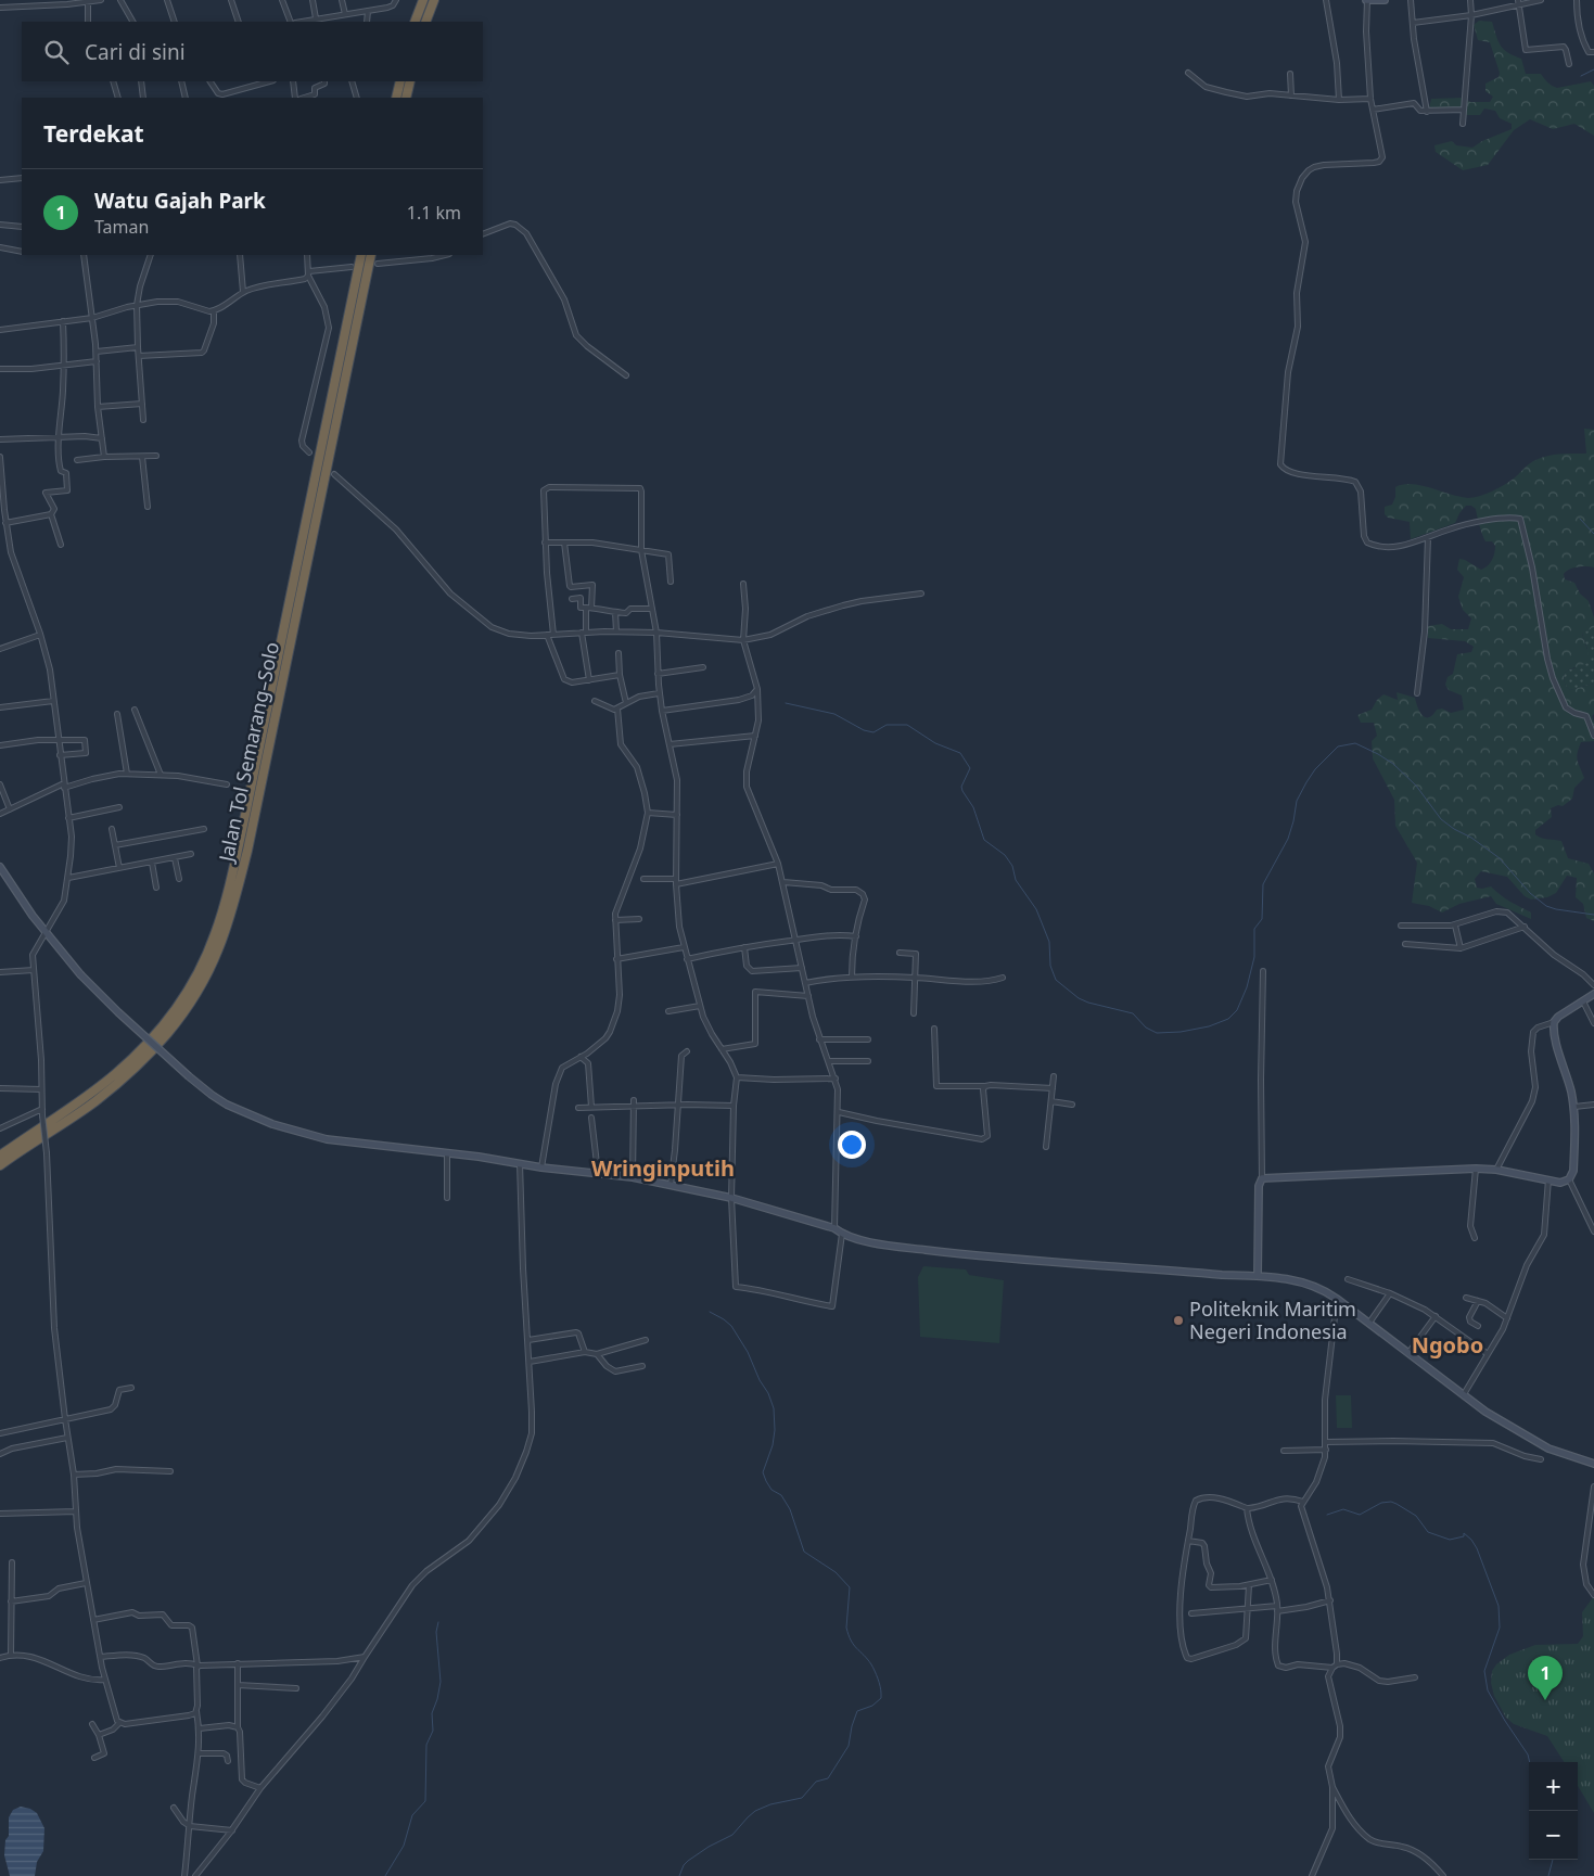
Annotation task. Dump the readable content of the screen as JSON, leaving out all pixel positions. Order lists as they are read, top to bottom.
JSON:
{
  "streets": {
    "highway": ["Jalan Tol Semarang–Solo"]
  },
  "districts": ["Wringinputih", "Ngobo"],
  "places": ["Politeknik Maritim Negeri Indonesia"],
  "page": {
    "search": "Cari di sini",
    "heading": "Terdekat",
    "list": [
      {
        "mark": "1",
        "name": "Watu Gajah Park",
        "note": "Taman",
        "value": "1.1 km"
      }
    ],
    "pins": "1",
    "map_buttons": ["+", "−"]
  }
}
